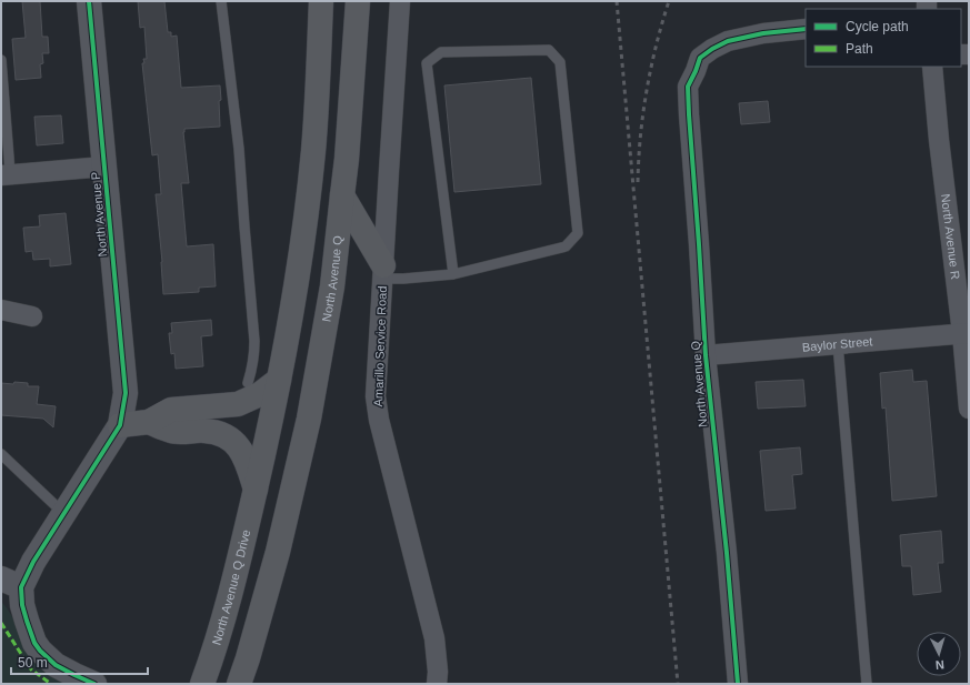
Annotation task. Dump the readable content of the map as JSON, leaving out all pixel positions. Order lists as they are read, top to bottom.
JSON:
{
  "streets": {
    "main road": ["North Avenue Q", "North Avenue Q Drive"],
    "street": [
      "North Avenue P",
      "North Avenue R",
      "Baylor Street",
      "Amarillo Service Road"
    ]
  },
  "crossings": [
    ["North Avenue R", "Baylor Street"],
    ["North Avenue Q", "Baylor Street"]
  ],
  "legend": ["Cycle path", "Path"],
  "scale_bar": "50 m",
  "north": "bottom"
}
